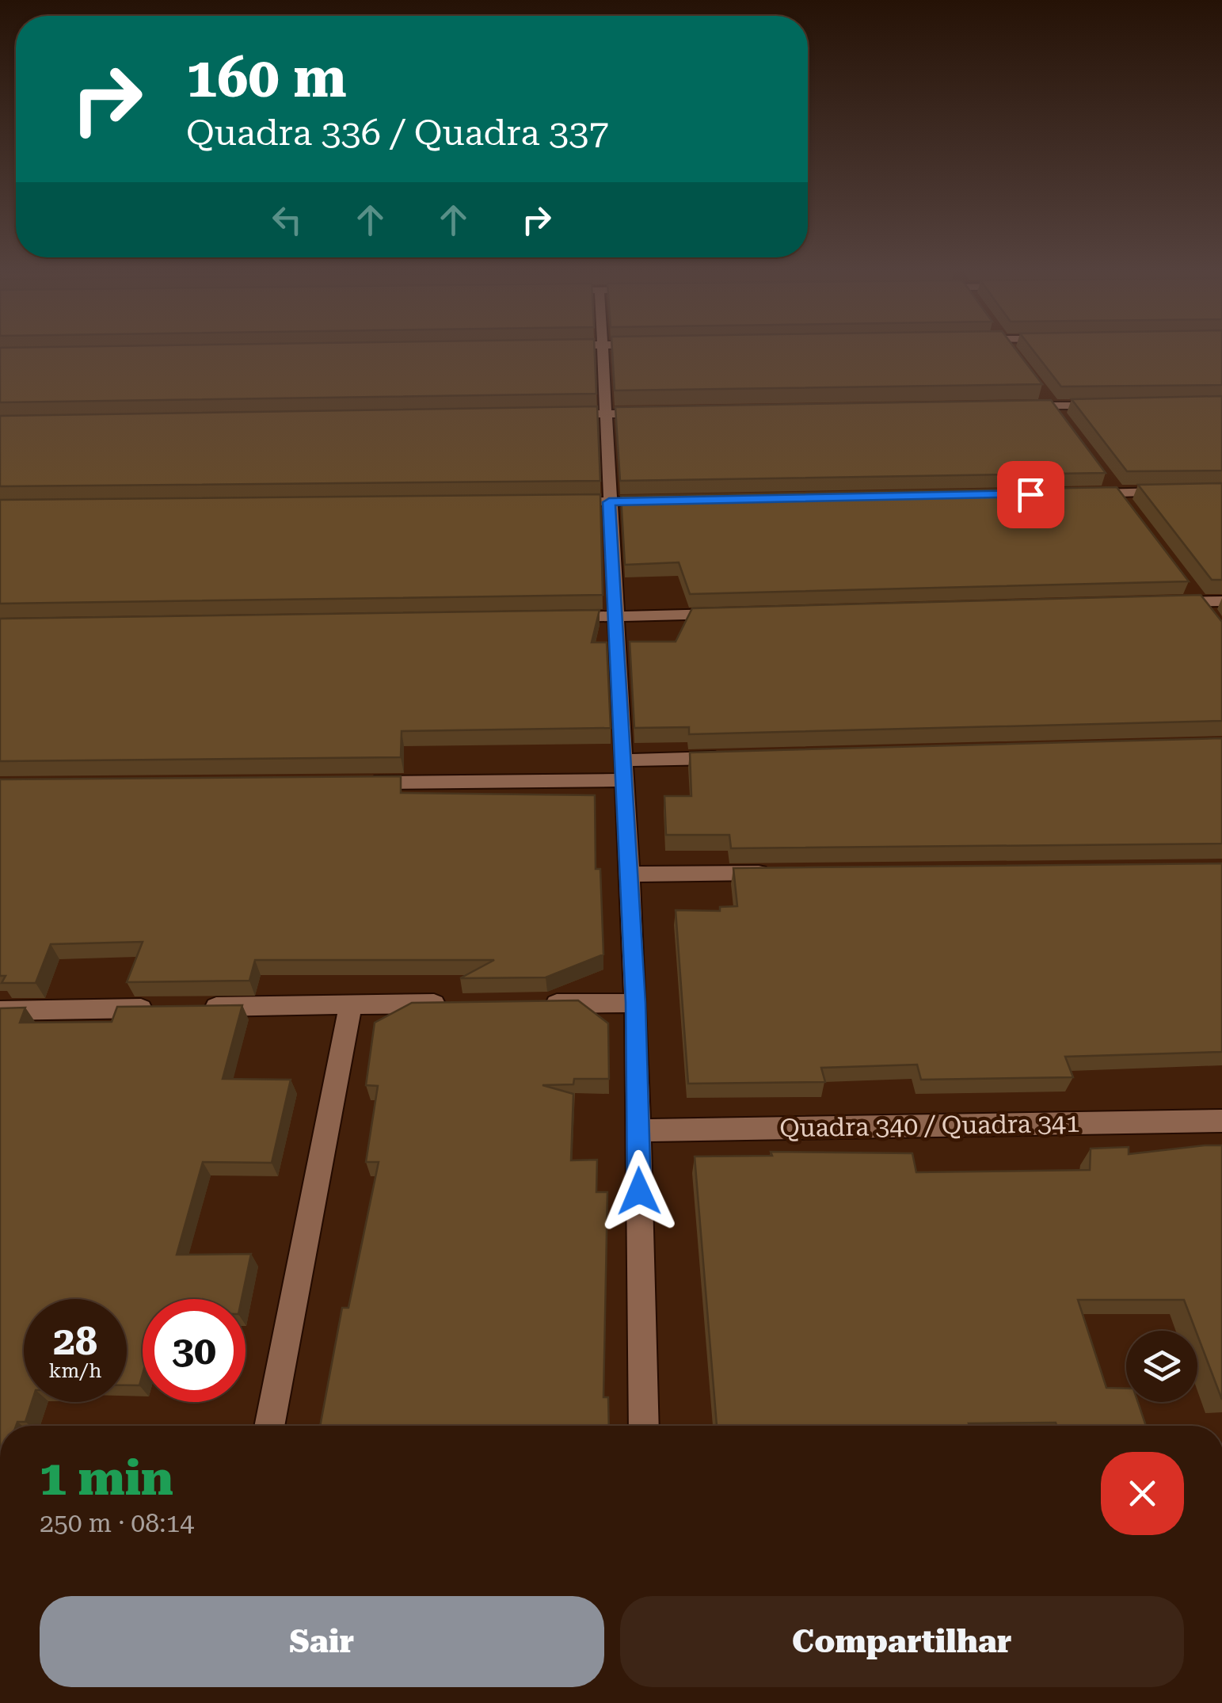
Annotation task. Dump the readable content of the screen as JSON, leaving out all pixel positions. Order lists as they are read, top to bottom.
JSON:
{
  "streets": {
    "street": ["Quadra 340 / Quadra 341"]
  },
  "page": {
    "turn": ["160 m", "Quadra 336 / Quadra 337"],
    "speed": "28 km/h",
    "limit": "30",
    "heading": ["1 min", "250 m · 08:14"],
    "buttons": ["Sair", "Compartilhar"]
  }
}
